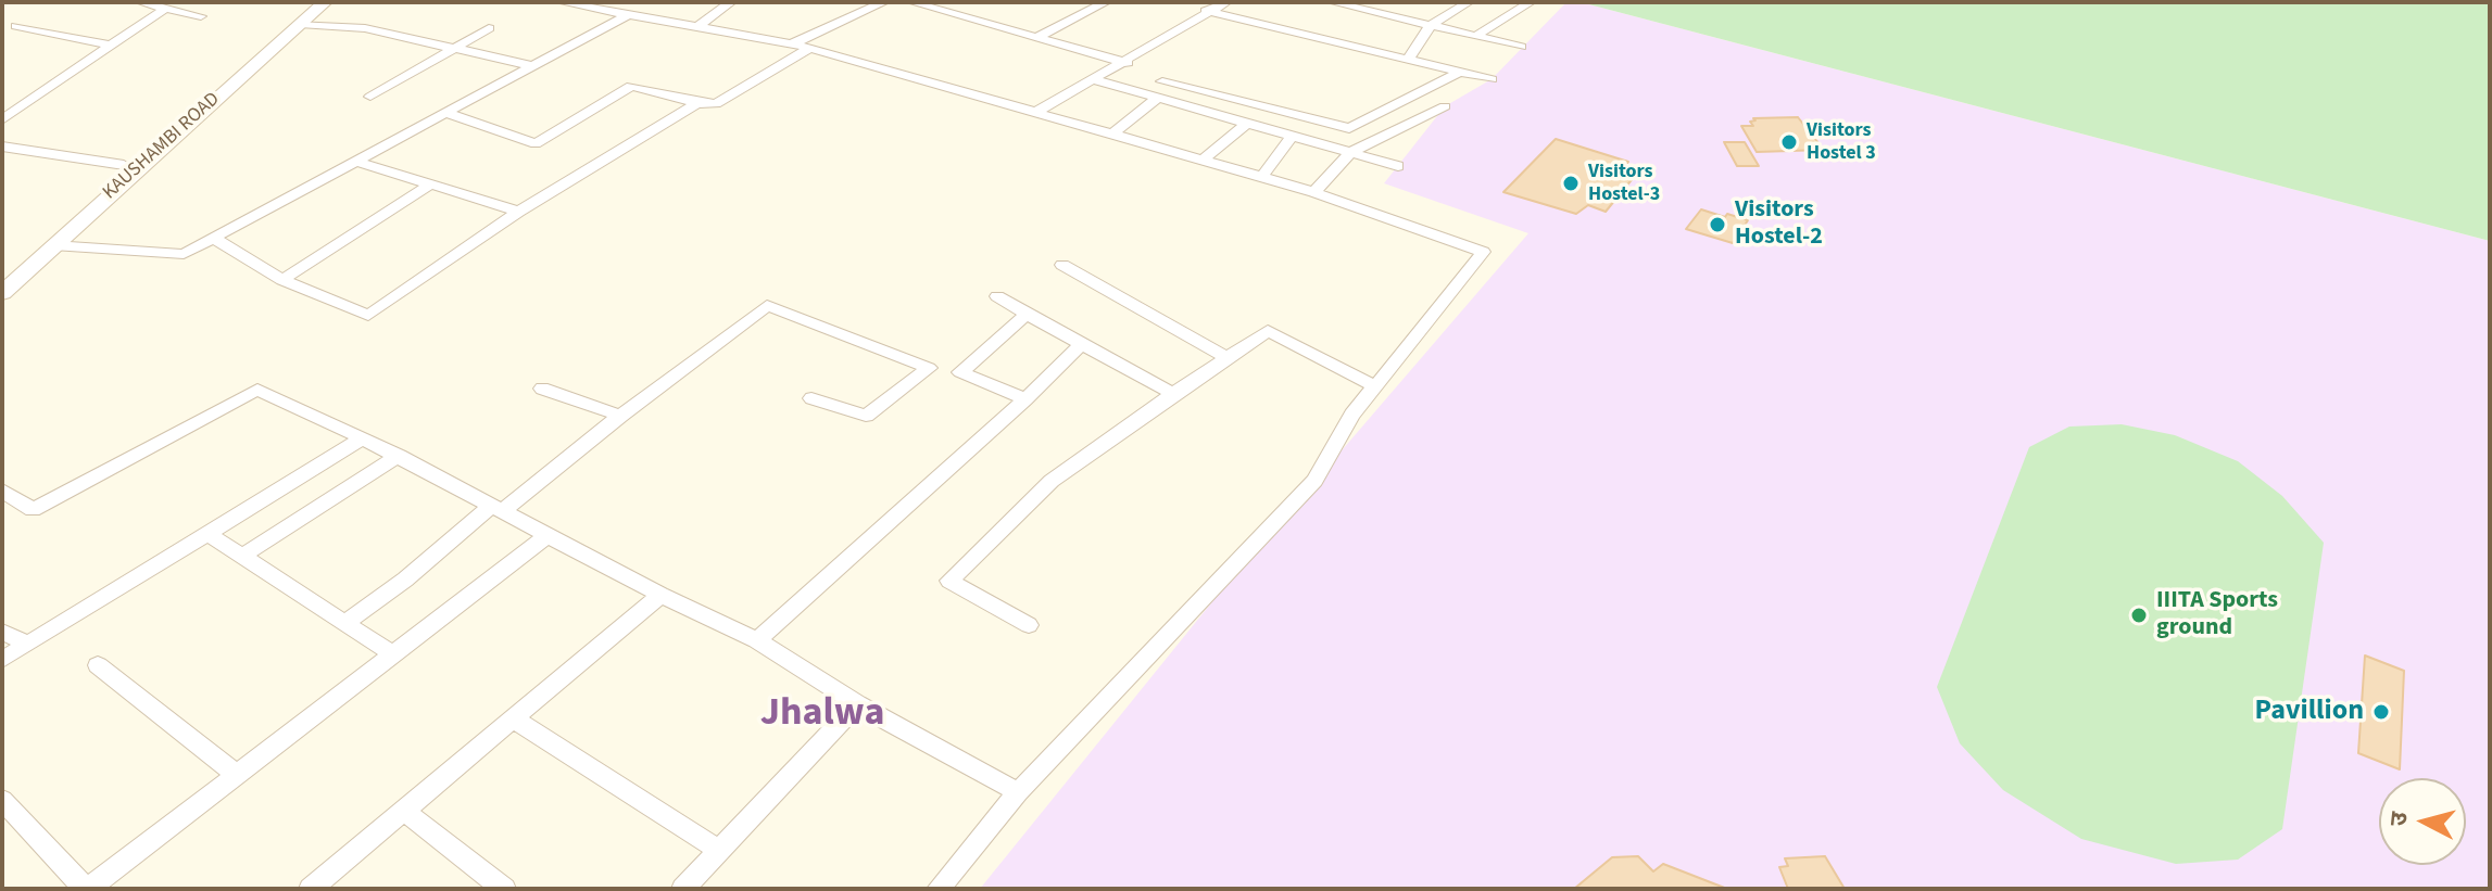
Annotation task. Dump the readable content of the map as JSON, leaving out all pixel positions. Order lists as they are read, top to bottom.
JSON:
{
  "streets": {
    "main road": ["KAUSHAMBI ROAD"]
  },
  "districts": ["Jhalwa"],
  "places": [
    "Visitors Hostel 3",
    "Visitors Hostel-3",
    "Visitors Hostel-2",
    "IIITA Sports ground",
    "Pavillion"
  ],
  "north": "left"
}
